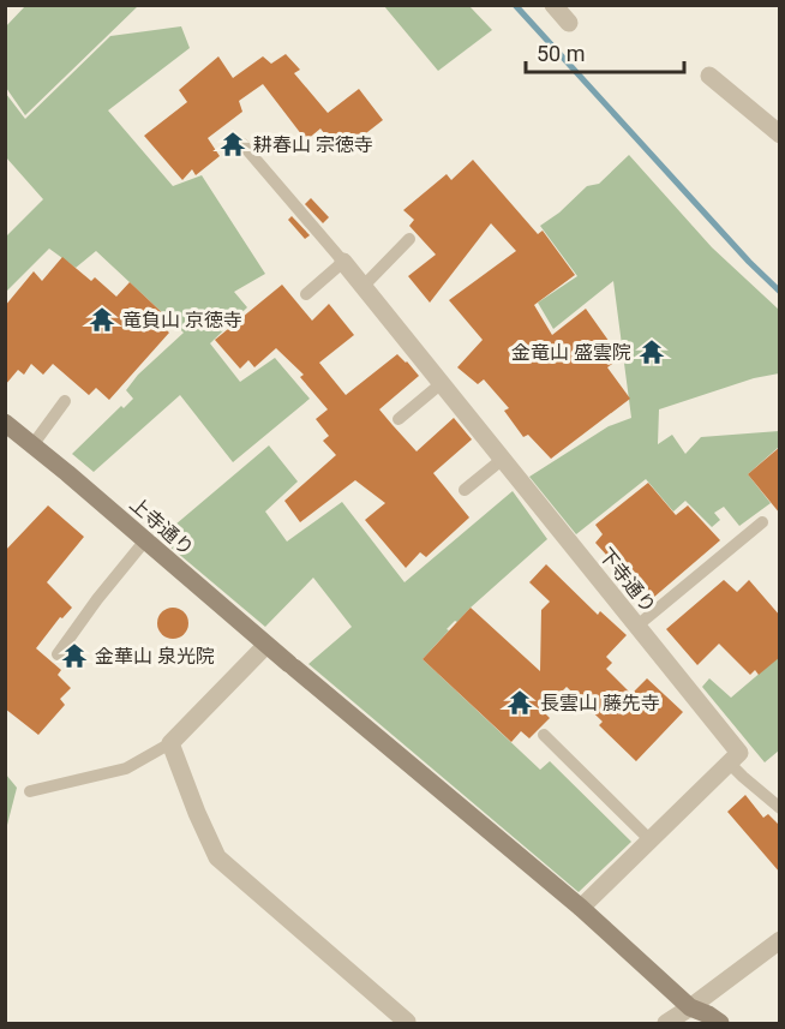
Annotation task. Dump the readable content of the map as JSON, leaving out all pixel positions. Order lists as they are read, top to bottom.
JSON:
{
  "streets": {
    "street": ["上寺通り", "下寺通り"]
  },
  "places": {
    "temple": [
      "耕春山 宗徳寺",
      "竜負山 京徳寺",
      "金竜山 盛雲院",
      "金華山 泉光院",
      "長雲山 藤先寺"
    ]
  },
  "scale_bar": "50 m"
}
